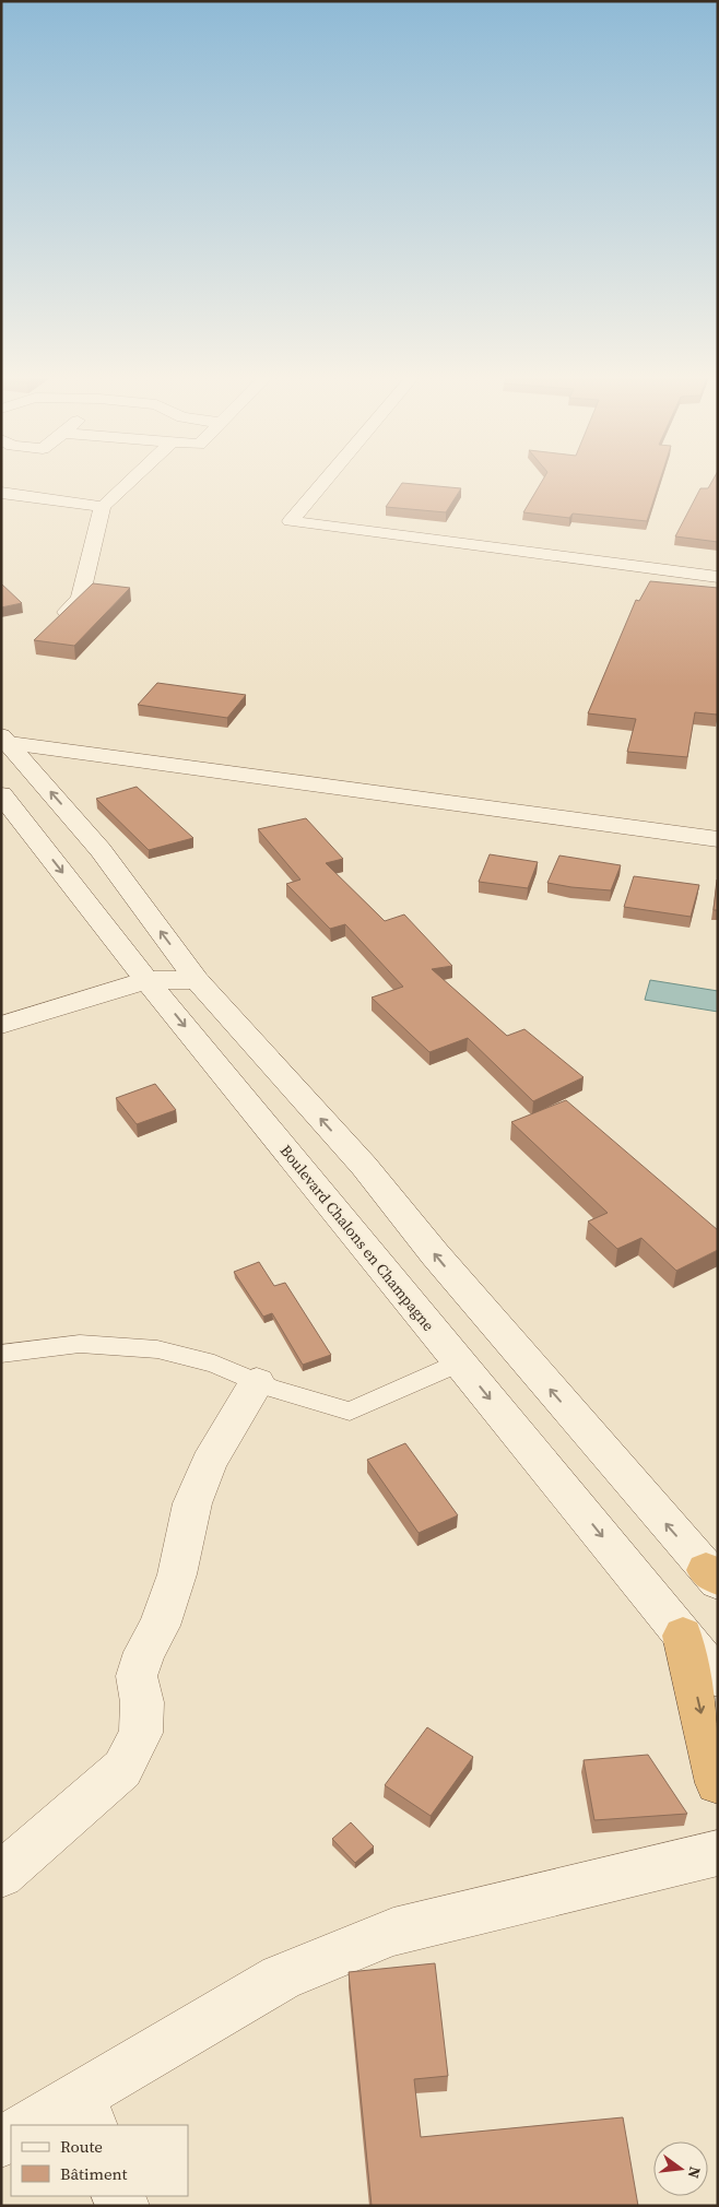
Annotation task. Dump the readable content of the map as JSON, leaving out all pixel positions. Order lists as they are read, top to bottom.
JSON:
{
  "streets": {
    "street": ["Boulevard Chalons en Champagne"]
  },
  "legend": ["Route", "Bâtiment"],
  "north": "right"
}
